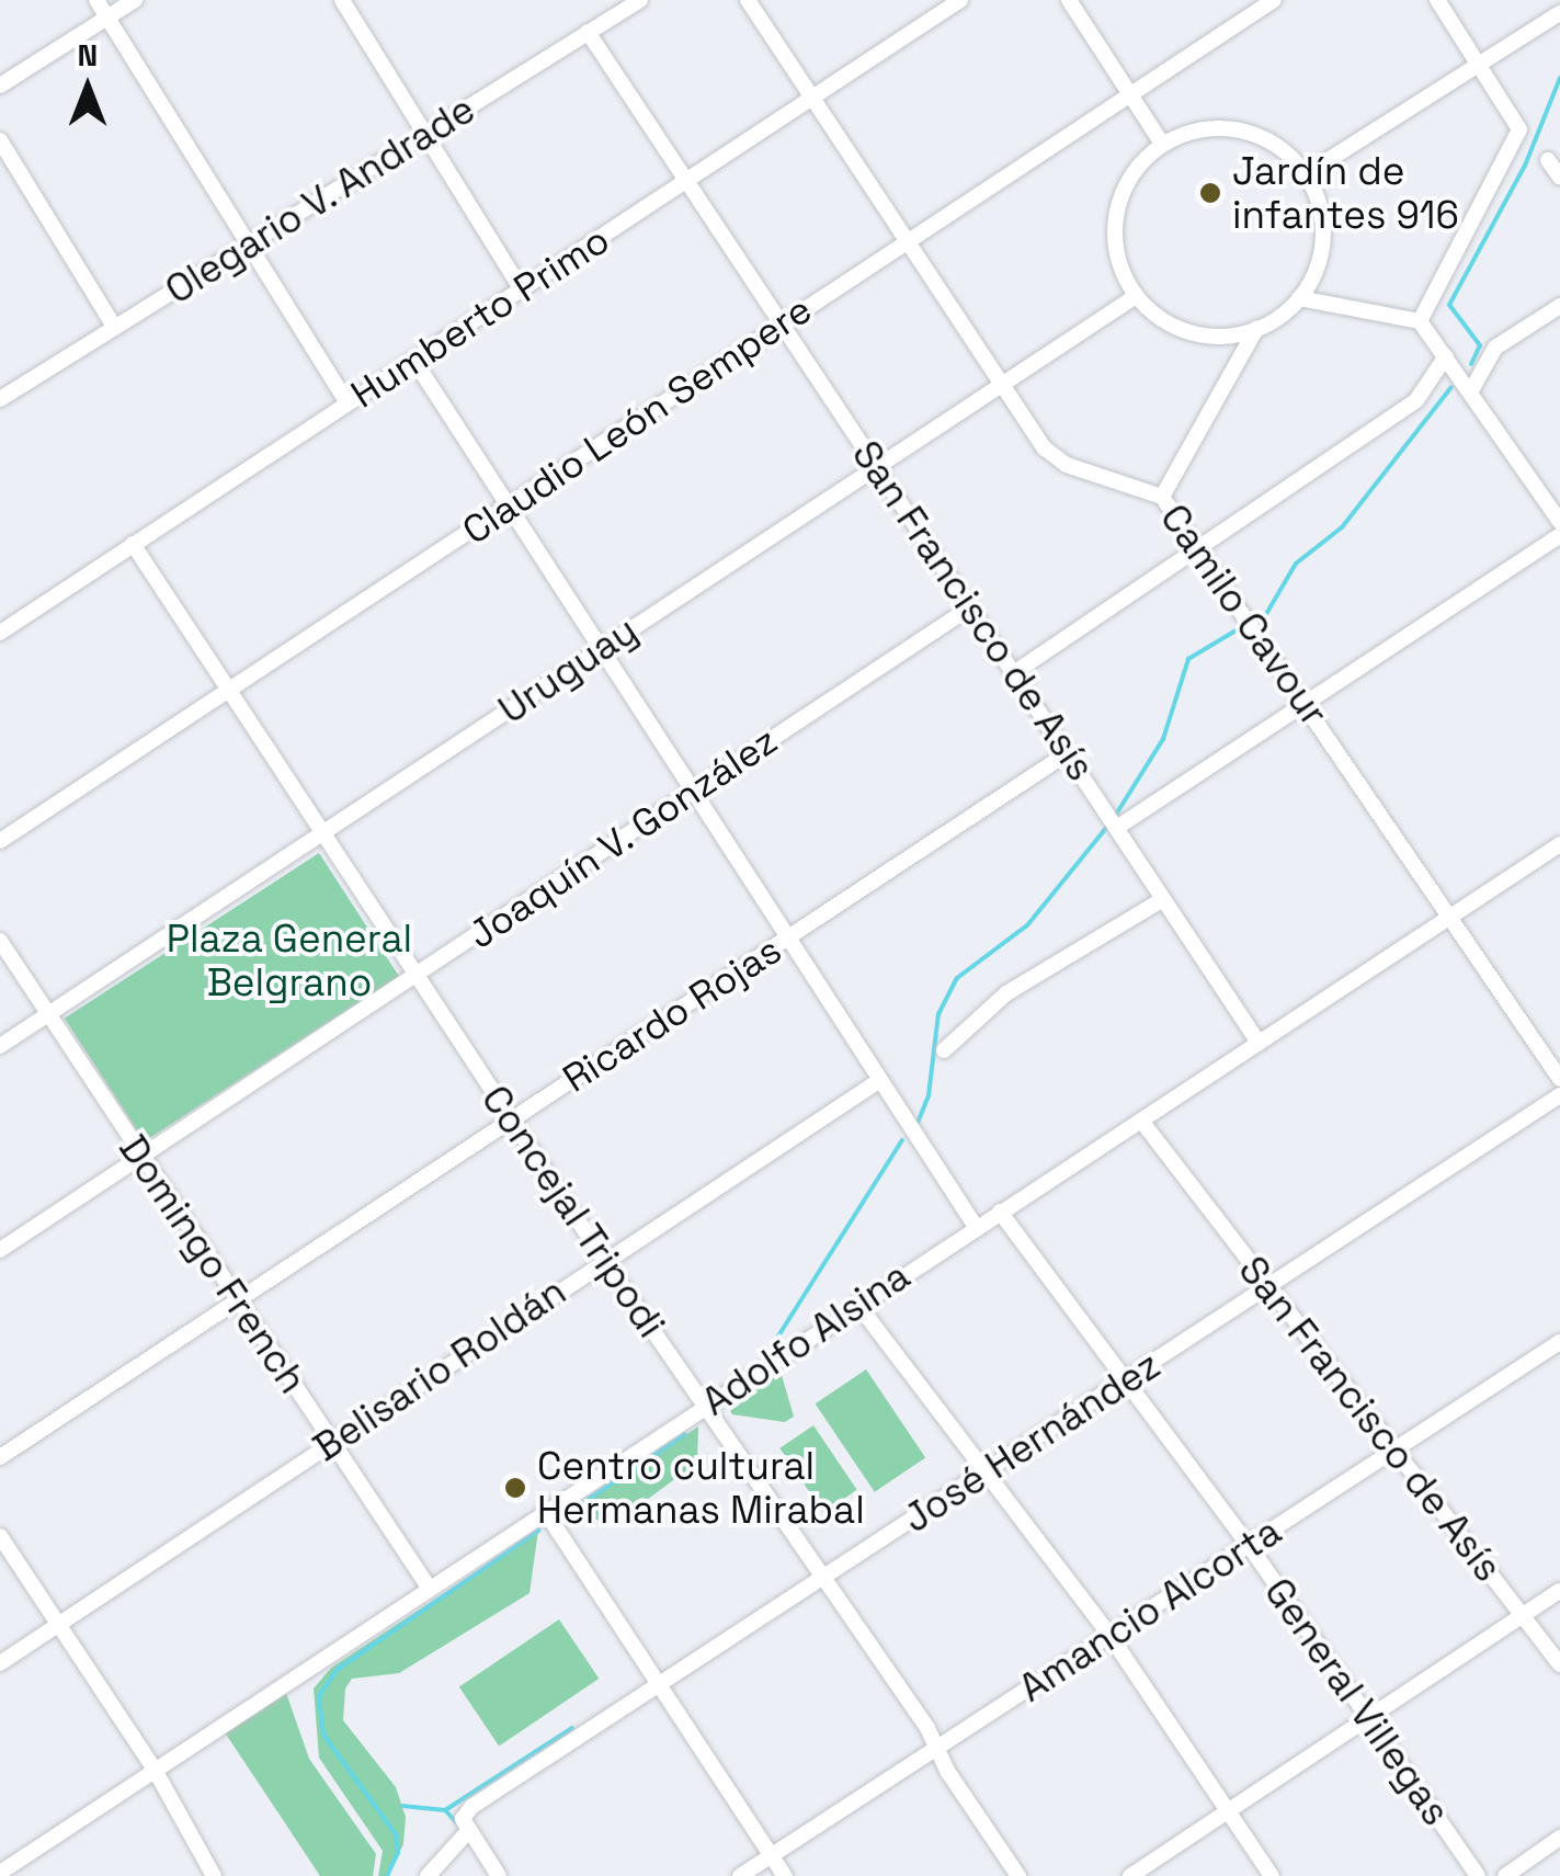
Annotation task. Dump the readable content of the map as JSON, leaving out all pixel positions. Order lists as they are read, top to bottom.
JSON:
{
  "streets": {
    "street": [
      "Olegario V. Andrade",
      "Humberto Primo",
      "Claudio León Sempere",
      "San Francisco de Asís",
      "Camilo Cavour",
      "Uruguay",
      "Joaquín V. González",
      "Ricardo Rojas",
      "Concejal Tripodi",
      "Domingo French",
      "Adolfo Alsina",
      "Belisario Roldán",
      "José Hernández",
      "Amancio Alcorta",
      "General Villegas"
    ]
  },
  "crossings": [
    ["Olegario V. Andrade", "San Francisco de Asís"],
    ["Humberto Primo", "San Francisco de Asís"],
    ["Humberto Primo", "Camilo Cavour"],
    ["Humberto Primo", "Concejal Tripodi"],
    ["Claudio León Sempere", "San Francisco de Asís"],
    ["Claudio León Sempere", "Camilo Cavour"],
    ["Claudio León Sempere", "Concejal Tripodi"],
    ["San Francisco de Asís", "Uruguay"],
    ["San Francisco de Asís", "Joaquín V. González"],
    ["San Francisco de Asís", "Ricardo Rojas"],
    ["San Francisco de Asís", "Adolfo Alsina"],
    ["San Francisco de Asís", "José Hernández"],
    ["San Francisco de Asís", "Amancio Alcorta"],
    ["Camilo Cavour", "Uruguay"],
    ["Camilo Cavour", "Adolfo Alsina"],
    ["Uruguay", "Concejal Tripodi"],
    ["Uruguay", "Domingo French"],
    ["Joaquín V. González", "Concejal Tripodi"],
    ["Joaquín V. González", "Domingo French"],
    ["Ricardo Rojas", "Concejal Tripodi"],
    ["Ricardo Rojas", "Domingo French"],
    ["Concejal Tripodi", "Adolfo Alsina"],
    ["Concejal Tripodi", "Belisario Roldán"],
    ["Concejal Tripodi", "José Hernández"],
    ["Concejal Tripodi", "Amancio Alcorta"],
    ["Domingo French", "Adolfo Alsina"],
    ["Domingo French", "Belisario Roldán"],
    ["Adolfo Alsina", "General Villegas"],
    ["José Hernández", "General Villegas"],
    ["Amancio Alcorta", "General Villegas"]
  ],
  "parks": ["Plaza General Belgrano"],
  "places": ["Jardín de infantes 916", "Centro cultural Hermanas Mirabal"],
  "north": "top"
}
